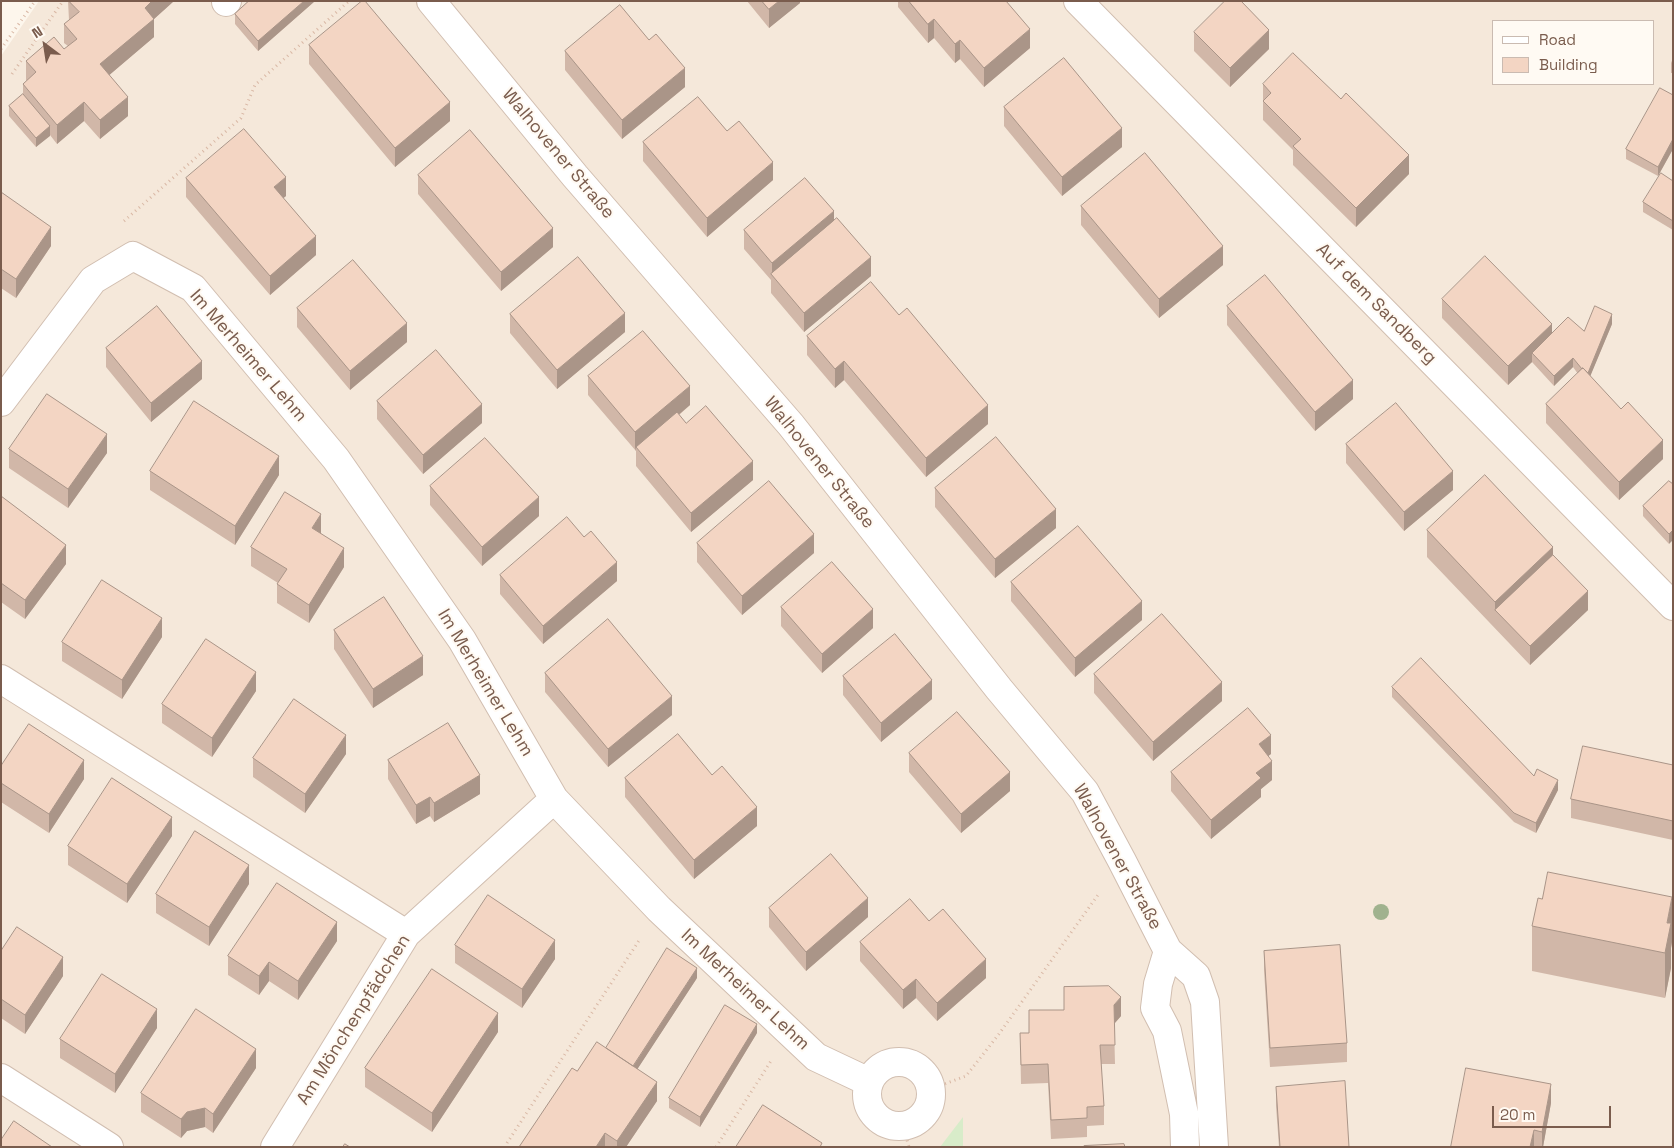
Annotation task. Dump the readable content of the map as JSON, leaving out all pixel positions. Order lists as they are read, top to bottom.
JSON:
{
  "streets": {
    "street": [
      "Walhovener Straße",
      "Auf dem Sandberg",
      "Im Merheimer Lehm",
      "Am Mönchenpfädchen"
    ]
  },
  "crossings": [
    ["Im Merheimer Lehm", "Am Mönchenpfädchen"]
  ],
  "legend": ["Road", "Building"],
  "scale_bar": "20 m",
  "north": "top left"
}
